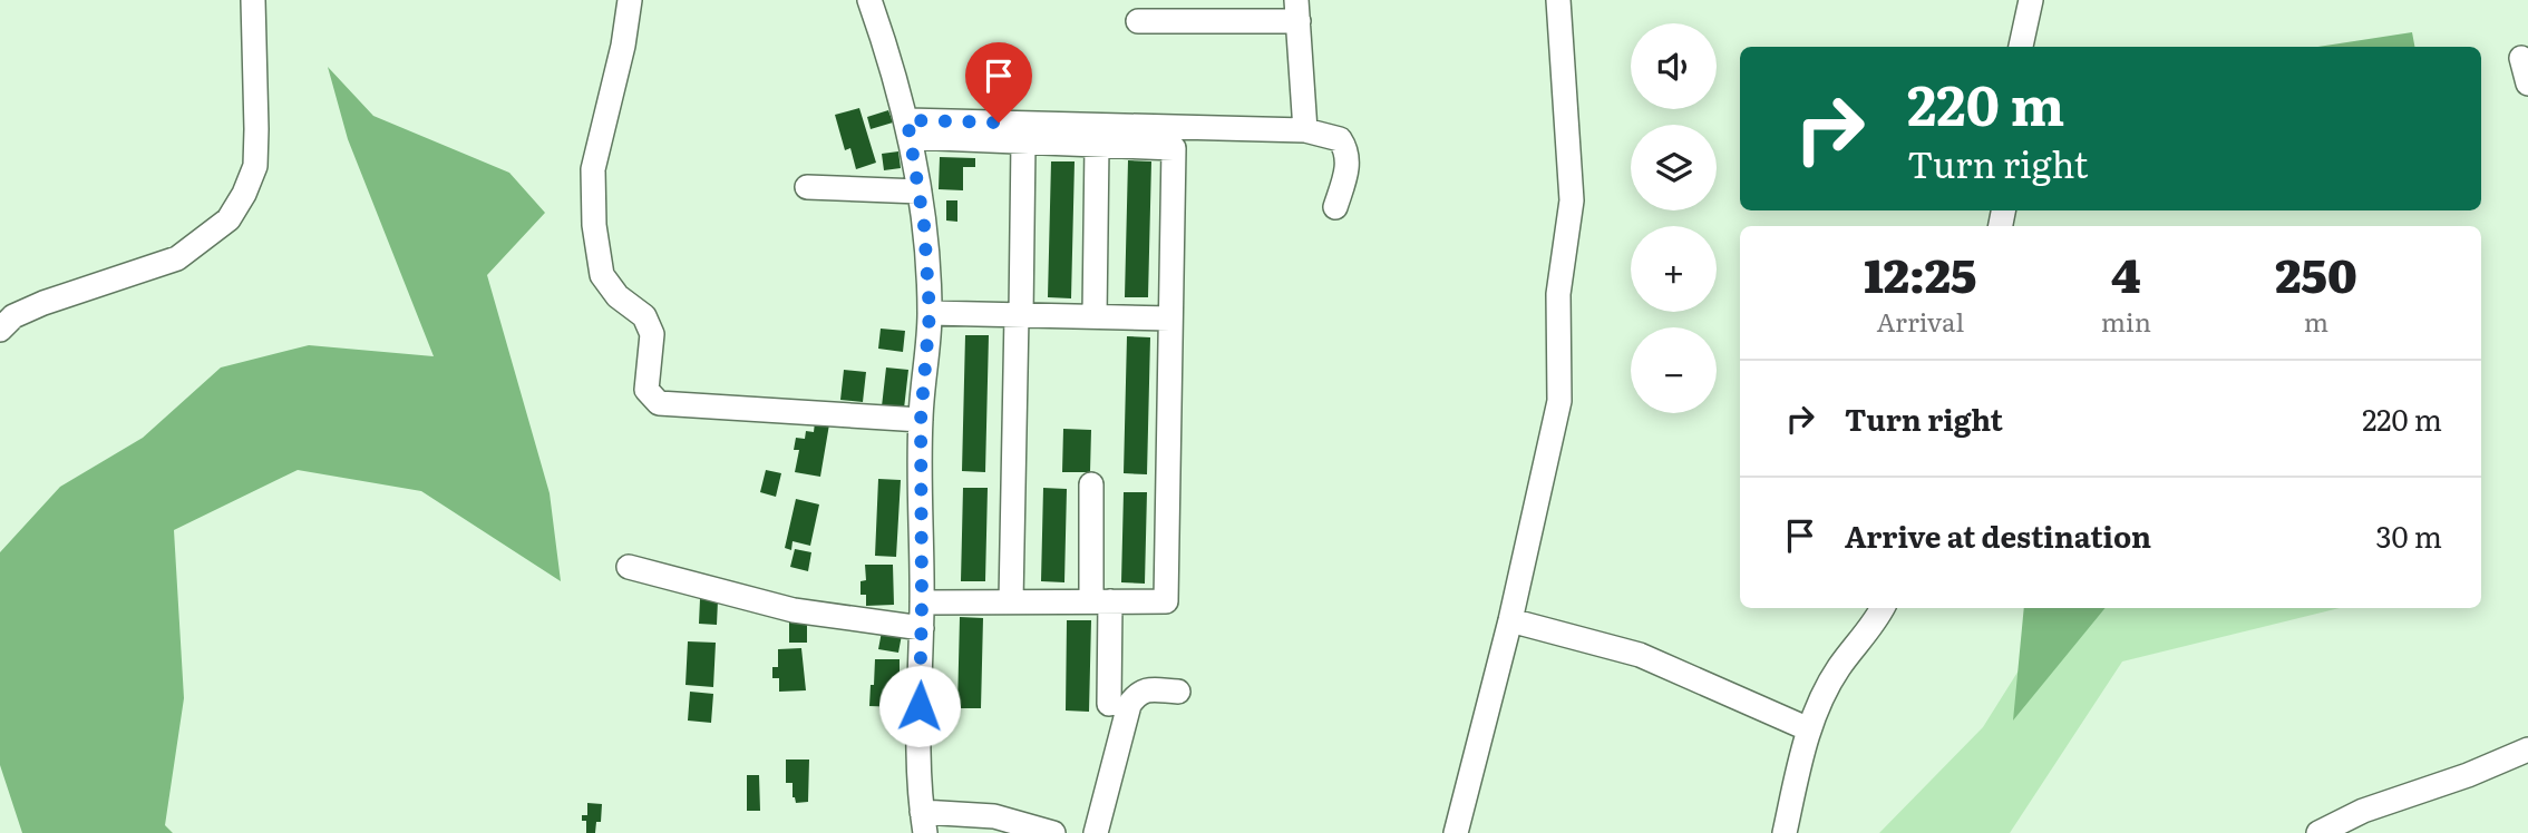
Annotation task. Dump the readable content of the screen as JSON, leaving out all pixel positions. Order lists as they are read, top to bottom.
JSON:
{
  "page": {
    "map_buttons": ["+", "−"],
    "turn": ["220 m", "Turn right"],
    "eta": [
      "12:25",
      "Arrival",
      "4",
      "min",
      "250",
      "m"
    ],
    "list": [
      {
        "name": "Turn right",
        "value": "220 m"
      },
      {
        "name": "Arrive at destination",
        "value": "30 m"
      }
    ]
  }
}
